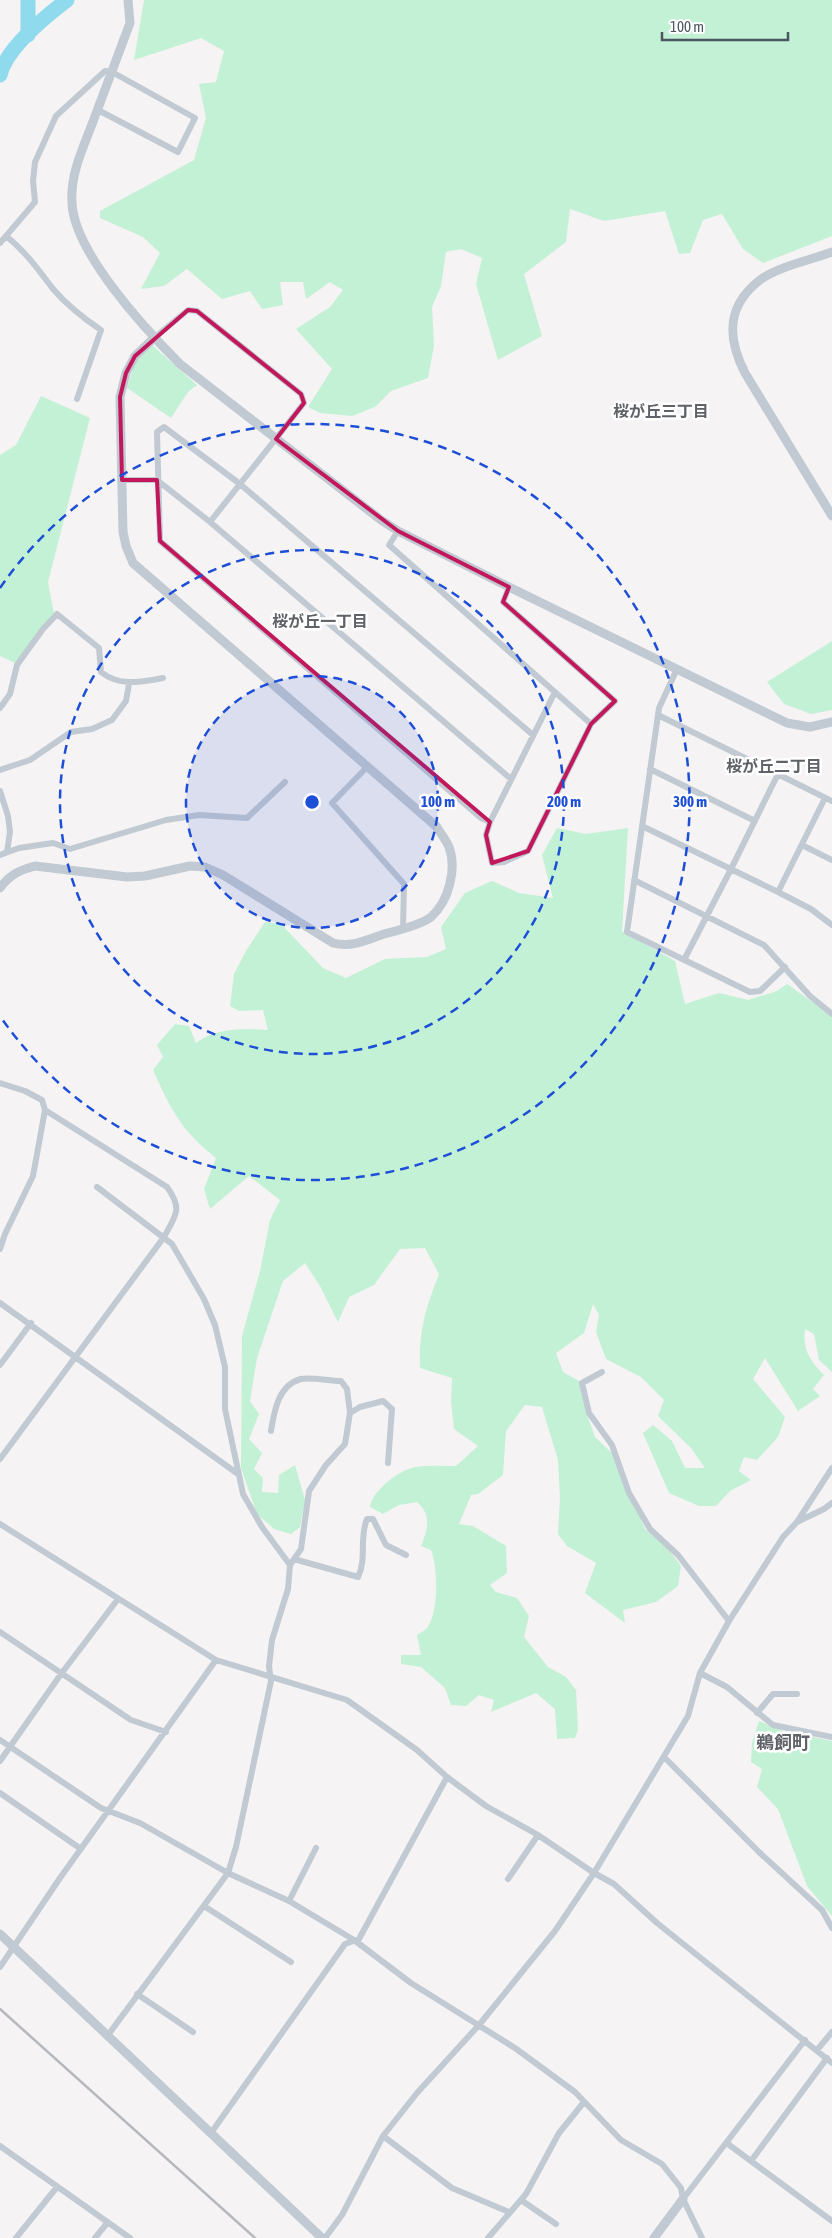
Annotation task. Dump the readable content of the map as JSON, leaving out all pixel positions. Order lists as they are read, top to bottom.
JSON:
{
  "districts": [
    "桜が丘三丁目",
    "桜が丘一丁目",
    "桜が丘二丁目",
    "鵜飼町"
  ],
  "scale_bar": "100 m",
  "rings": ["100 m", "200 m", "300 m"]
}
